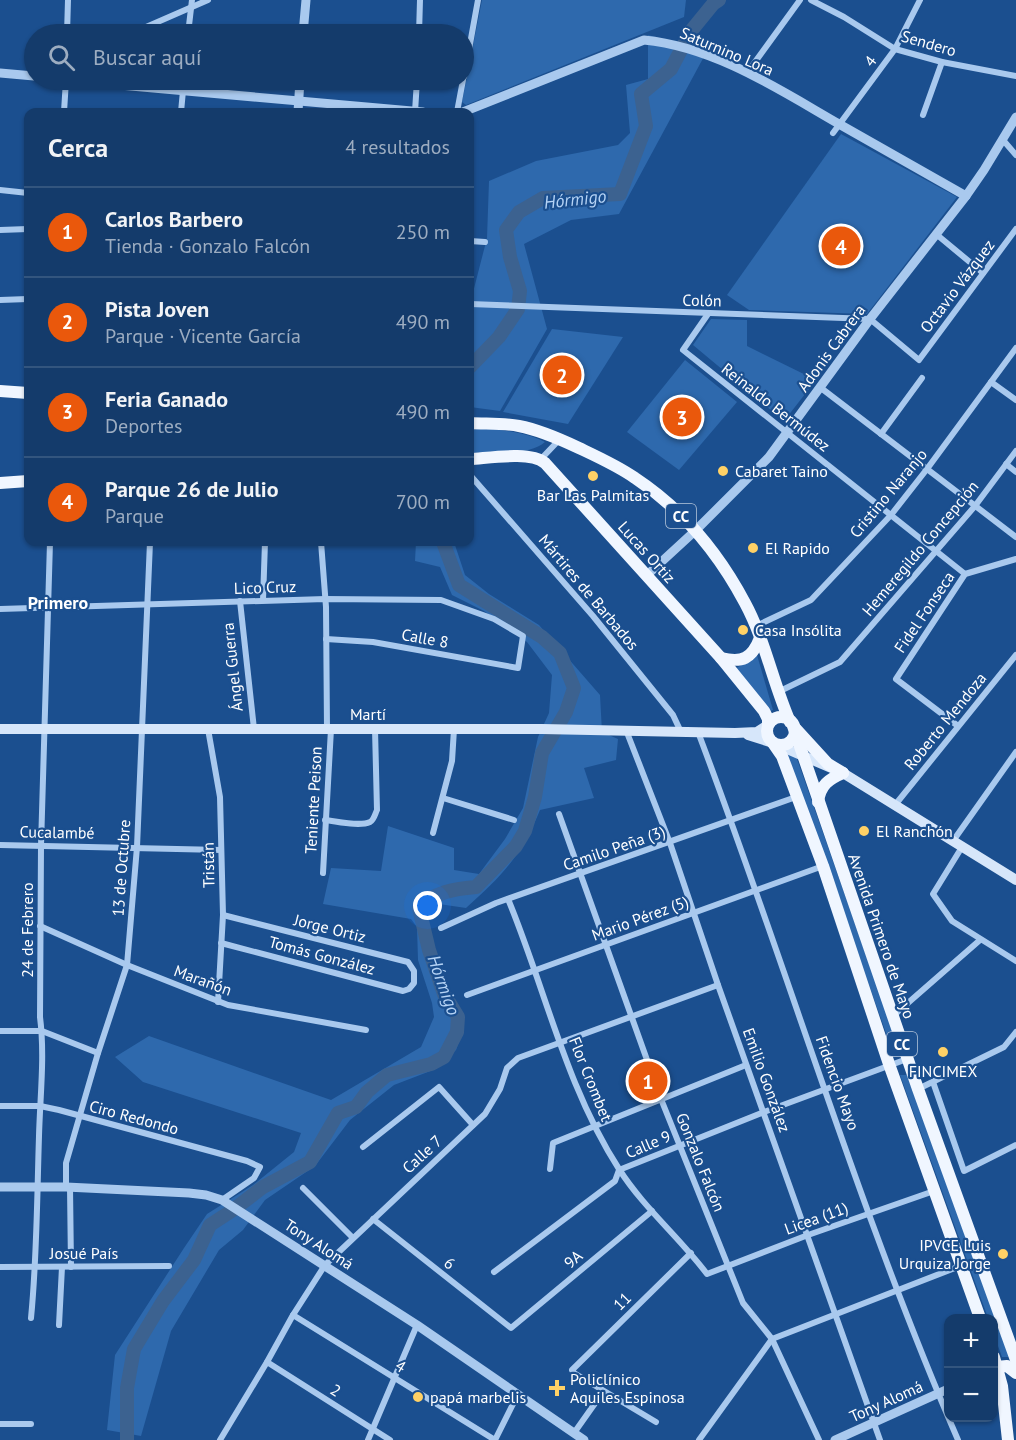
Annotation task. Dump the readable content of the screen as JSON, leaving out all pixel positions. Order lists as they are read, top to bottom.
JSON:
{
  "streets": {
    "main road": [
      "CC",
      "Lucas Ortiz",
      "Martí",
      "Avenida Primero de Mayo"
    ],
    "street": [
      "Sendero",
      "Saturnino Lora",
      "4",
      "Octavio Vázquez",
      "Colón",
      "Adonis Cabrera",
      "Reinaldo Bermúdez",
      "Cristino Naranjo",
      "Hemeregildo Concepción",
      "Lico Cruz",
      "Mártires de Barbados",
      "Fidel Fonseca",
      "Calle 8",
      "Ángel Guerra",
      "Roberto Mendoza",
      "Teniente Peison",
      "Cucalambé",
      "Camilo Peña (3)",
      "Tristán",
      "13 de Octubre",
      "Mario Pérez (5)",
      "Jorge Ortiz",
      "24 de Febrero",
      "Tomás González",
      "Marañón",
      "Flor Crombet",
      "Emilio González",
      "Fidencio Mayo",
      "Ciro Redondo",
      "Calle 9",
      "Calle 7",
      "Gonzalo Falcón",
      "Licea (11)",
      "Tony Alomá",
      "Josué País",
      "9A",
      "6",
      "11",
      "2"
    ]
  },
  "crossings": [
    ["Sendero", "4"],
    ["Saturnino Lora", "4"],
    ["Saturnino Lora", "Adonis Cabrera"],
    ["4", "Calle 7"],
    ["Octavio Vázquez", "Colón"],
    ["Octavio Vázquez", "Adonis Cabrera"],
    ["Colón", "Adonis Cabrera"],
    ["Colón", "Reinaldo Bermúdez"],
    ["Adonis Cabrera", "Reinaldo Bermúdez"],
    ["Adonis Cabrera", "CC"],
    ["Adonis Cabrera", "Lucas Ortiz"],
    ["Reinaldo Bermúdez", "Cristino Naranjo"],
    ["Reinaldo Bermúdez", "Hemeregildo Concepción"],
    ["Reinaldo Bermúdez", "Fidel Fonseca"],
    ["Cristino Naranjo", "CC"],
    ["CC", "Hemeregildo Concepción"],
    ["CC", "Lucas Ortiz"],
    ["CC", "Martí"],
    ["CC", "Avenida Primero de Mayo"],
    ["Lucas Ortiz", "Martí"],
    ["Lucas Ortiz", "Avenida Primero de Mayo"],
    ["Lico Cruz", "Calle 8"],
    ["Lico Cruz", "Ángel Guerra"],
    ["Lico Cruz", "Teniente Peison"],
    ["Lico Cruz", "13 de Octubre"],
    ["Lico Cruz", "24 de Febrero"],
    ["Mártires de Barbados", "Martí"],
    ["Fidel Fonseca", "Roberto Mendoza"],
    ["Calle 8", "Teniente Peison"],
    ["Ángel Guerra", "Martí"],
    ["Martí", "Roberto Mendoza"],
    ["Martí", "Teniente Peison"],
    ["Martí", "Tristán"],
    ["Martí", "13 de Octubre"],
    ["Martí", "24 de Febrero"],
    ["Martí", "Avenida Primero de Mayo"],
    ["Martí", "Emilio González"],
    ["Martí", "Fidencio Mayo"],
    ["Cucalambé", "Tristán"],
    ["Cucalambé", "13 de Octubre"],
    ["Cucalambé", "24 de Febrero"],
    ["Camilo Peña (3)", "Avenida Primero de Mayo"],
    ["Camilo Peña (3)", "Flor Crombet"],
    ["Camilo Peña (3)", "Emilio González"],
    ["Camilo Peña (3)", "Fidencio Mayo"],
    ["Camilo Peña (3)", "Gonzalo Falcón"],
    ["Tristán", "Jorge Ortiz"],
    ["Tristán", "Tomás González"],
    ["Tristán", "Marañón"],
    ["13 de Octubre", "Marañón"],
    ["13 de Octubre", "Ciro Redondo"],
    ["13 de Octubre", "Tony Alomá"],
    ["13 de Octubre", "Josué País"],
    ["Mario Pérez (5)", "Avenida Primero de Mayo"],
    ["Mario Pérez (5)", "Flor Crombet"],
    ["Mario Pérez (5)", "Emilio González"],
    ["Mario Pérez (5)", "Fidencio Mayo"],
    ["Mario Pérez (5)", "Gonzalo Falcón"],
    ["Jorge Ortiz", "Tomás González"],
    ["24 de Febrero", "Marañón"],
    ["24 de Febrero", "Ciro Redondo"],
    ["24 de Febrero", "Tony Alomá"],
    ["24 de Febrero", "Josué País"],
    ["Avenida Primero de Mayo", "Calle 9"],
    ["Avenida Primero de Mayo", "Licea (11)"],
    ["Flor Crombet", "Calle 9"],
    ["Flor Crombet", "Calle 7"],
    ["Flor Crombet", "Licea (11)"],
    ["Flor Crombet", "9A"],
    ["Flor Crombet", "11"],
    ["Emilio González", "Calle 9"],
    ["Emilio González", "Calle 7"],
    ["Emilio González", "Licea (11)"],
    ["Emilio González", "Tony Alomá"],
    ["Fidencio Mayo", "Calle 9"],
    ["Fidencio Mayo", "Licea (11)"],
    ["Fidencio Mayo", "Tony Alomá"],
    ["Ciro Redondo", "Tony Alomá"],
    ["Calle 9", "Gonzalo Falcón"],
    ["Calle 7", "Gonzalo Falcón"],
    ["Calle 7", "Tony Alomá"],
    ["Calle 7", "6"],
    ["Calle 7", "2"],
    ["Gonzalo Falcón", "Licea (11)"],
    ["9A", "6"]
  ],
  "districts": ["Primero"],
  "water": ["Hórmigo"],
  "places": {
    "other": [
      "Cabaret Taino",
      "Bar Las Palmitas",
      "El Rapido",
      "Casa Insólita",
      "El Ranchón",
      "FINCIMEX",
      "IPVCE Luis Urquiza Jorge",
      "papá marbelis"
    ],
    "health": ["Policlínico Aquiles Espinosa"]
  },
  "page": {
    "search": "Buscar aquí",
    "heading": ["Cerca", "4 resultados"],
    "list": [
      {
        "mark": "1",
        "name": "Carlos Barbero",
        "note": "Tienda · Gonzalo Falcón",
        "value": "250 m"
      },
      {
        "mark": "2",
        "name": "Pista Joven",
        "note": "Parque · Vicente García",
        "value": "490 m"
      },
      {
        "mark": "3",
        "name": "Feria Ganado",
        "note": "Deportes",
        "value": "490 m"
      },
      {
        "mark": "4",
        "name": "Parque 26 de Julio",
        "note": "Parque",
        "value": "700 m"
      }
    ],
    "pins": [
      "4",
      "2",
      "3",
      "1"
    ],
    "map_buttons": ["+", "−"]
  }
}
